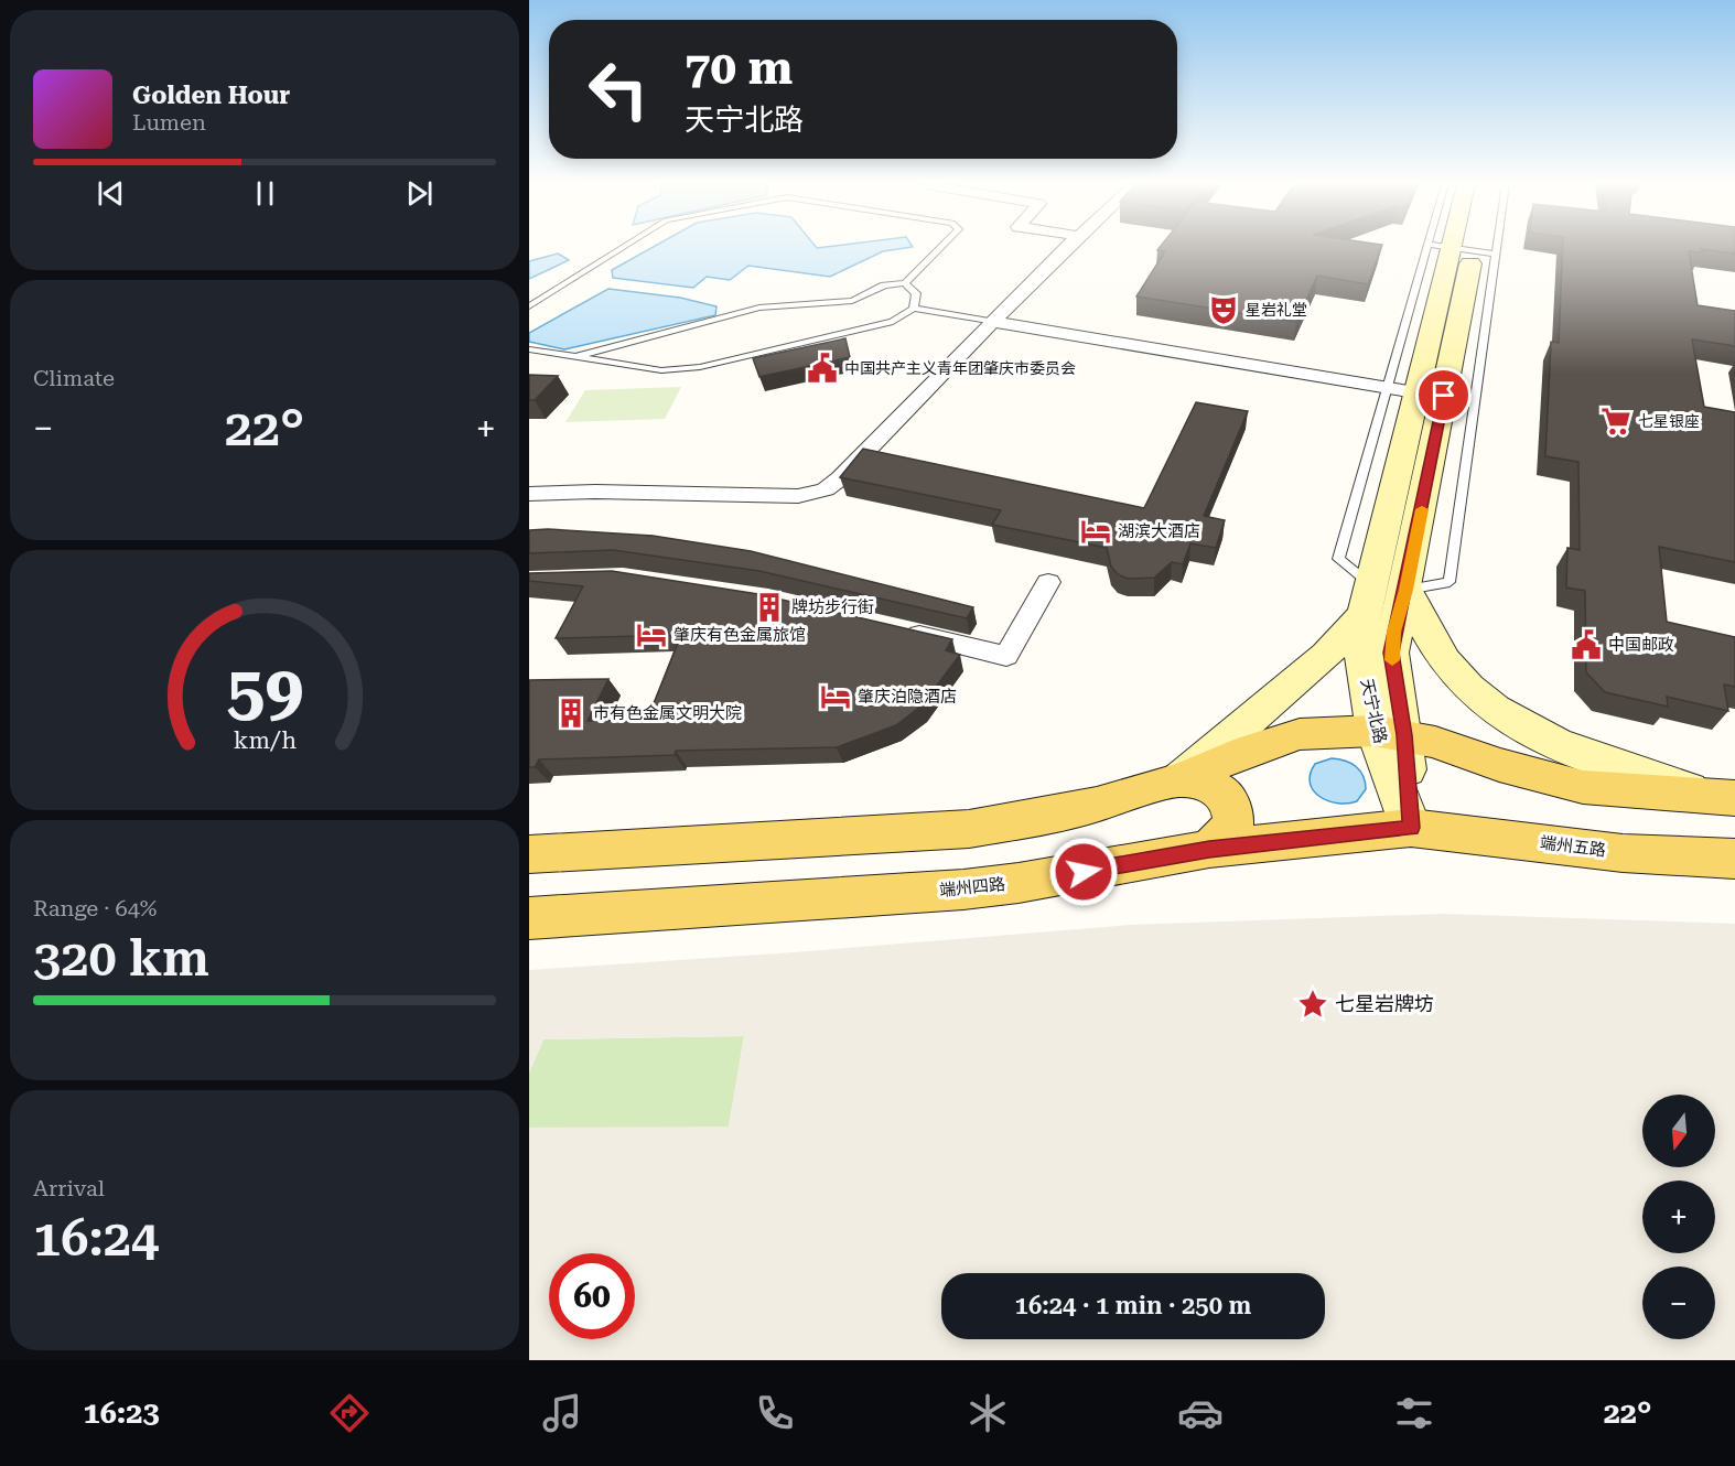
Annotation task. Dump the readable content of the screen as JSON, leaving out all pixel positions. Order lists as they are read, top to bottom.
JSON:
{
  "streets": {
    "main road": ["天宁北路", "端州五路", "端州四路"]
  },
  "crossings": [
    ["天宁北路", "端州五路"],
    ["天宁北路", "端州四路"],
    ["端州五路", "端州四路"]
  ],
  "places": {
    "theatre": ["星岩礼堂"],
    "public building": ["中国共产主义青年团肇庆市委员会", "中国邮政"],
    "supermarket": ["七星银座"],
    "hotel": ["湖滨大酒店", "肇庆有色金属旅馆", "肇庆泊隐酒店"],
    "building": ["牌坊步行街", "市有色金属文明大院"],
    "place": ["七星岩牌坊"]
  },
  "north": "bottom",
  "page": {
    "turn": ["70 m", "天宁北路"],
    "song": ["Golden Hour", "Lumen"],
    "tile": [
      "Climate",
      ["Range · 64%", "320 km"],
      ["Arrival", "16:24"]
    ],
    "heat": ["−", "22°", "+"],
    "map_buttons": ["+", "−"],
    "limit": "60",
    "trip": "16:24 · 1 min · 250 m",
    "tabs": ["16:23", "22°"],
    "gauge": ["59", "km/h"]
  }
}
